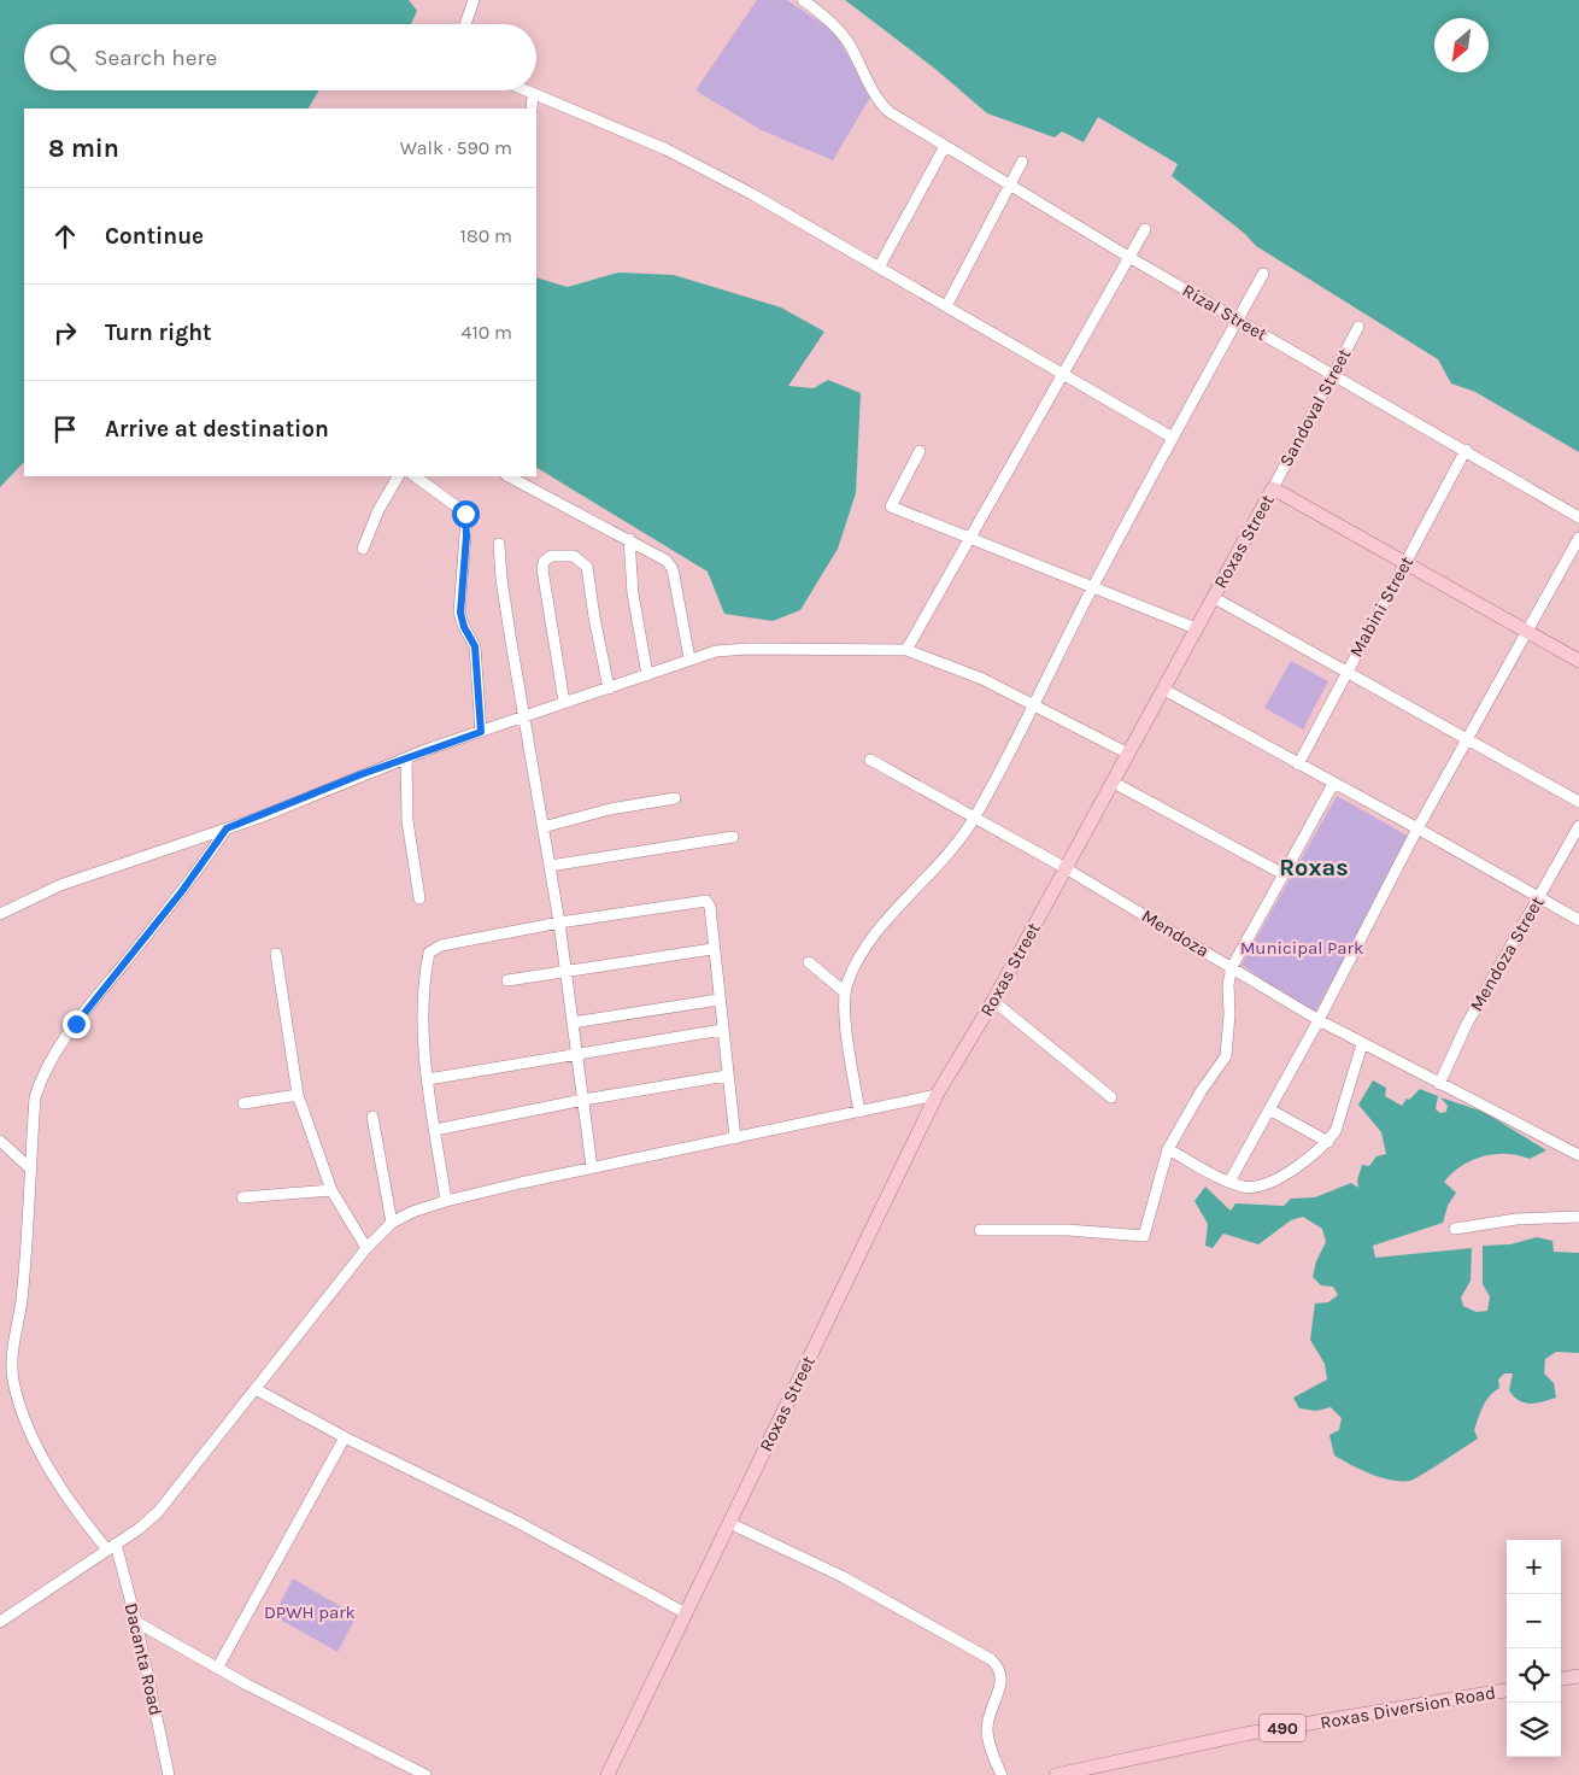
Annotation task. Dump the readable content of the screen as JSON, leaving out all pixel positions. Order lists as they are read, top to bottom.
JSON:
{
  "streets": {
    "main road": ["Roxas Street", "Roxas Diversion Road", "490"],
    "street": [
      "Rizal Street",
      "Sandoval Street",
      "Mabini Street",
      "Mendoza",
      "Mendoza Street",
      "Dacanta Road"
    ]
  },
  "crossings": [
    ["Rizal Street", "Sandoval Street"],
    ["Rizal Street", "Mabini Street"],
    ["Sandoval Street", "Roxas Street"],
    ["Roxas Street", "Mabini Street"],
    ["Roxas Street", "Mendoza"],
    ["Mendoza", "Mendoza Street"]
  ],
  "districts": ["Roxas"],
  "parks": ["Municipal Park", "DPWH park"],
  "north": "bottom left",
  "page": {
    "search": "Search here",
    "heading": ["8 min", "Walk · 590 m"],
    "list": [
      ["Continue", "180 m"],
      ["Turn right", "410 m"],
      "Arrive at destination"
    ],
    "map_buttons": ["+", "−"]
  }
}
